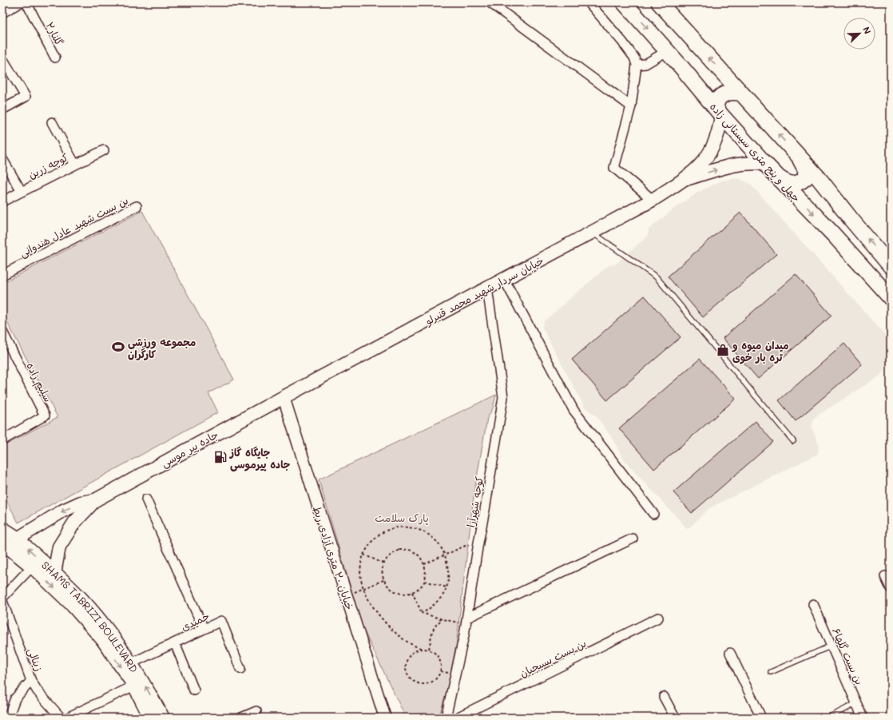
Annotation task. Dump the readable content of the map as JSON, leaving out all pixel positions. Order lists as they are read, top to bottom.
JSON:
{
  "streets": {
    "highway": ["چهل و پنج متری سیستانی زاده"],
    "main road": ["خیابان سردار شهید محمد قنبرلو", "جاده پیر موسی", "SHAMS TABRIZI BOULEVARD"],
    "street": [
      "گلنار۲",
      "کوچه زرین",
      "بن بست شهید عادل هندوانی",
      "سلیم زاده",
      "کوچه شهرآرا",
      "خیابان ۲۰ متری آزادی ربط",
      "حمیدی",
      "بن بست گلها۶",
      "بن بست بسیجیان",
      "زینالی"
    ]
  },
  "crossings": [
    ["خیابان سردار شهید محمد قنبرلو", "جاده پیر موسی"],
    ["خیابان سردار شهید محمد قنبرلو", "کوچه شهرآرا"],
    ["خیابان سردار شهید محمد قنبرلو", "خیابان ۲۰ متری آزادی ربط"],
    ["جاده پیر موسی", "خیابان ۲۰ متری آزادی ربط"],
    ["SHAMS TABRIZI BOULEVARD", "حمیدی"]
  ],
  "parks": ["پارک سلامت"],
  "places": {
    "sports": ["مجموعه ورزشی کارگران"],
    "shop": ["میدان میوه و تره بار خوی"],
    "fuel station": ["جایگاه گاز جاده پیرموسی"]
  },
  "north": "top right"
}
